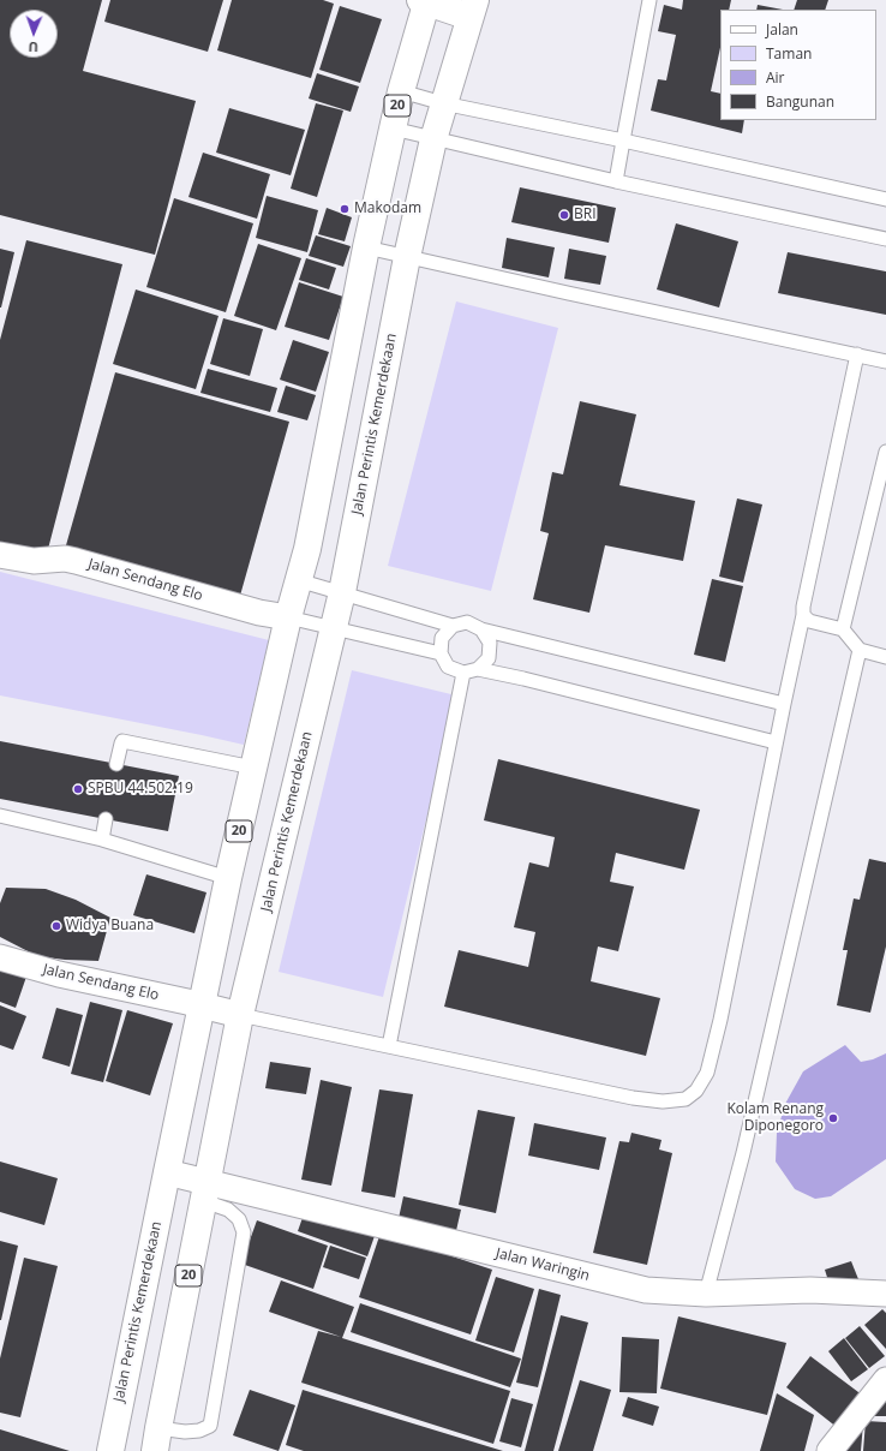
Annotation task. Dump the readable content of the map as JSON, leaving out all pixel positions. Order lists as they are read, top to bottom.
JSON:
{
  "streets": {
    "main road": ["20", "Jalan Perintis Kemerdekaan"],
    "street": ["Jalan Sendang Elo", "Jalan Waringin"]
  },
  "crossings": [
    ["Jalan Perintis Kemerdekaan", "Jalan Sendang Elo"],
    ["Jalan Perintis Kemerdekaan", "Jalan Waringin"]
  ],
  "places": [
    "Makodam",
    "BRI",
    "SPBU 44.502.19",
    "Widya Buana",
    "Kolam Renang Diponegoro"
  ],
  "legend": [
    "Jalan",
    "Taman",
    "Air",
    "Bangunan"
  ],
  "north": "bottom"
}
